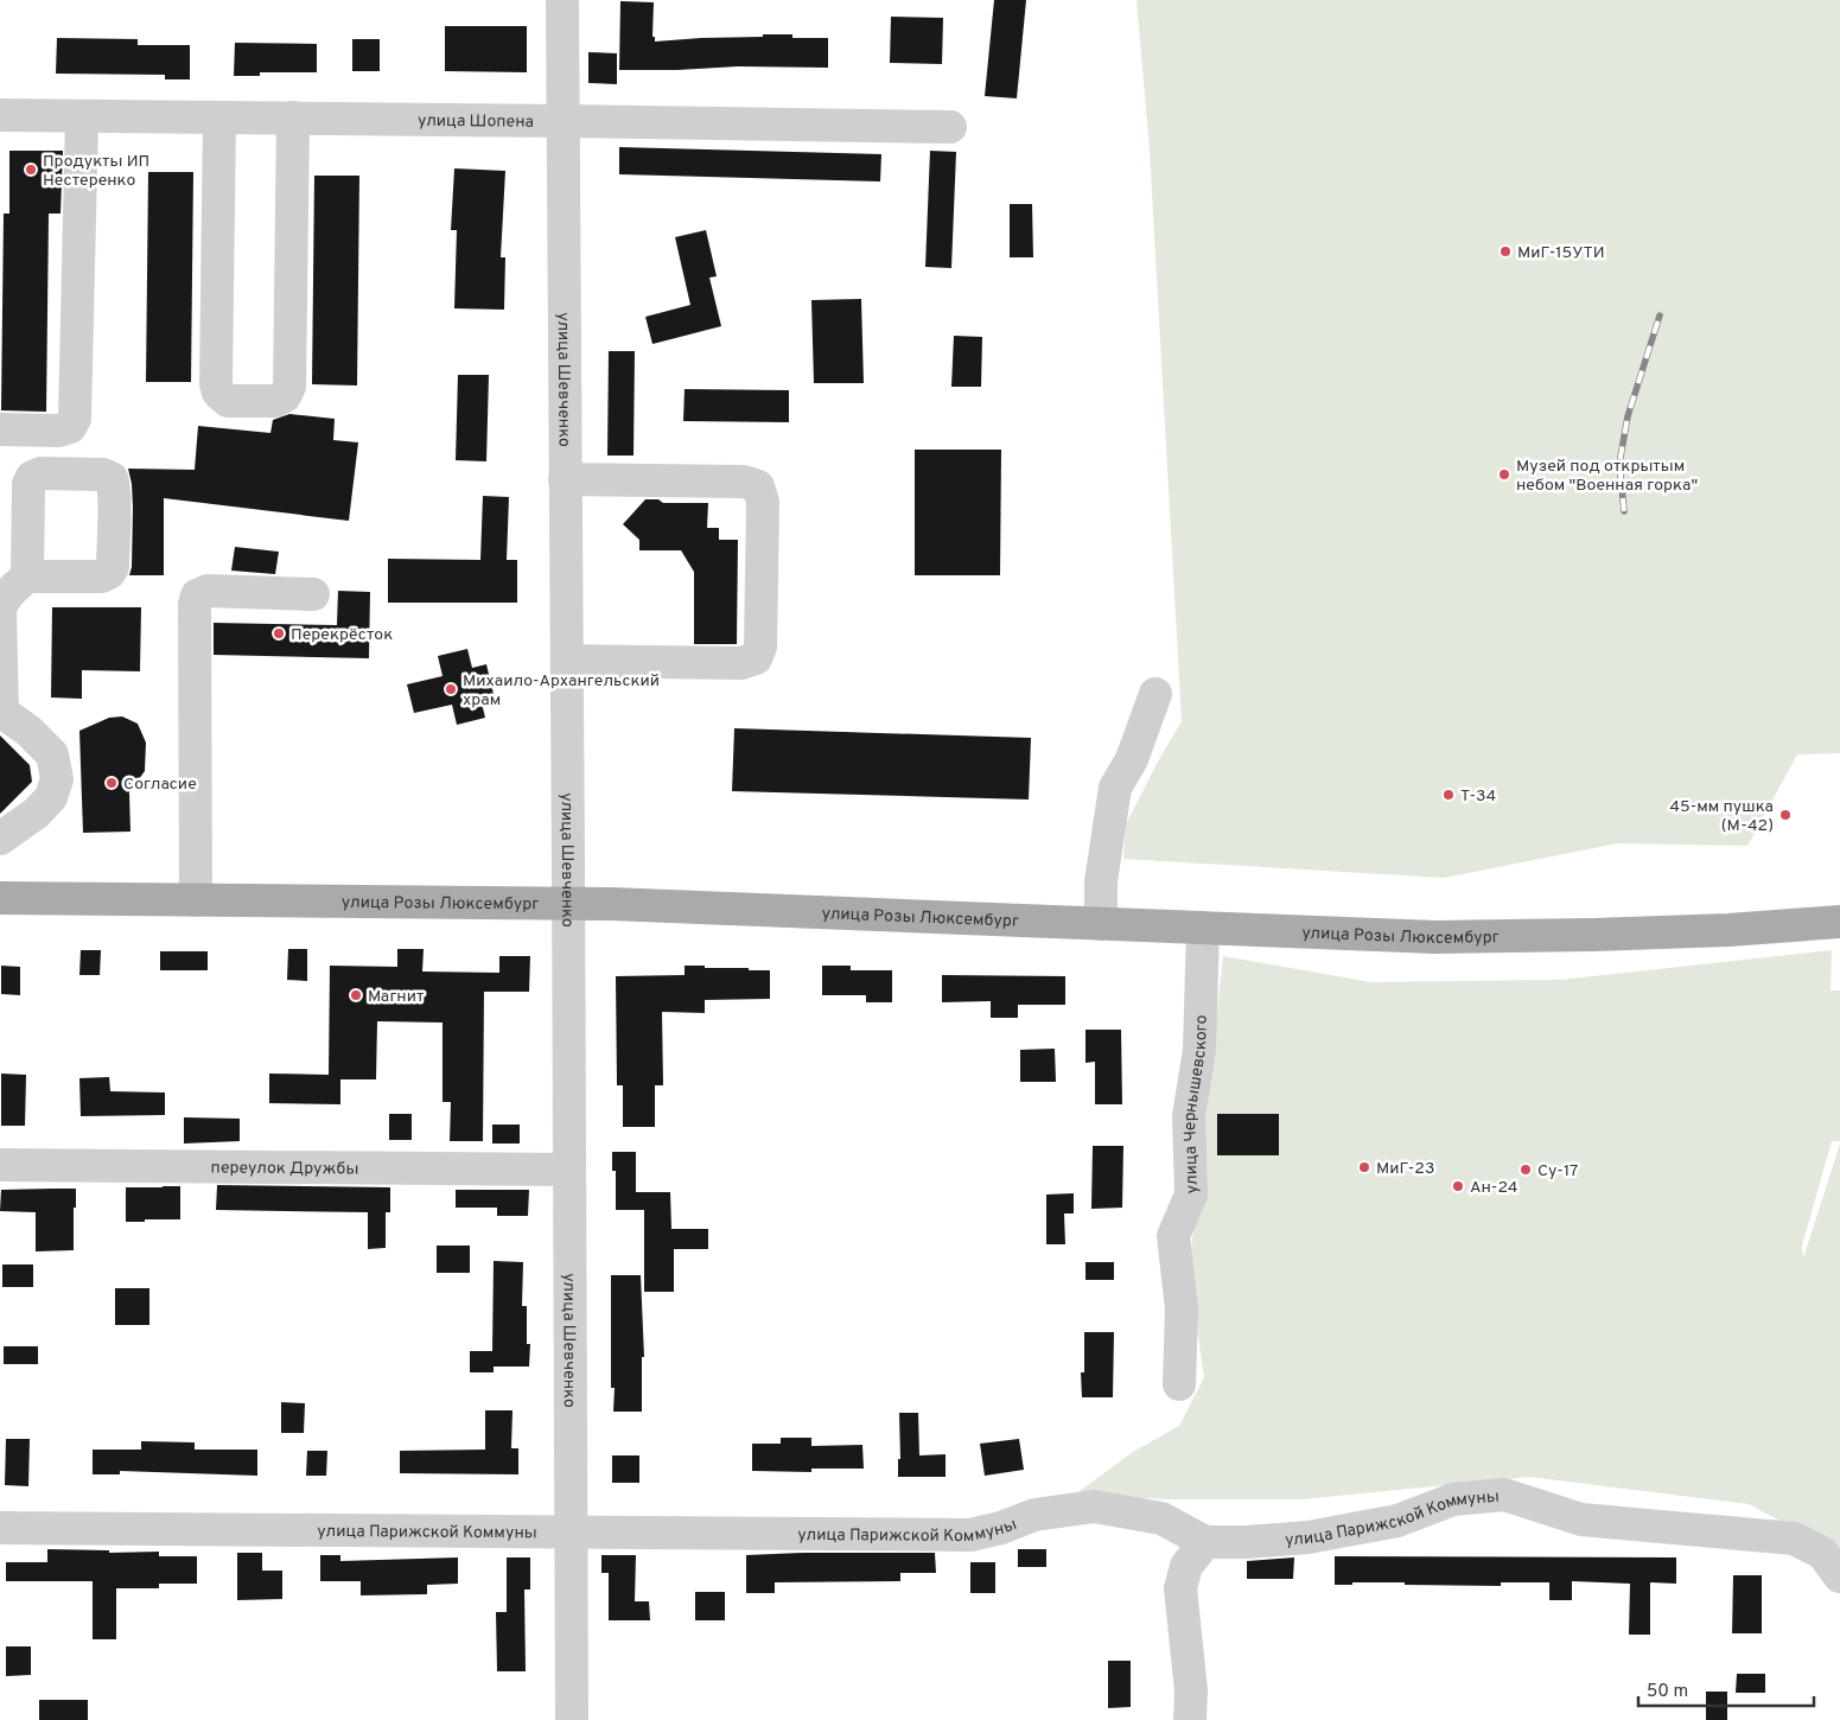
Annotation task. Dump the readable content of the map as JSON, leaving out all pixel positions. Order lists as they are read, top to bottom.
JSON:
{
  "streets": {
    "main road": ["улица Розы Люксембург"],
    "street": [
      "улица Шопена",
      "улица Шевченко",
      "улица Чернышевского",
      "переулок Дружбы",
      "улица Парижской Коммуны"
    ]
  },
  "crossings": [
    ["улица Шопена", "улица Шевченко"],
    ["улица Шевченко", "улица Розы Люксембург"],
    ["улица Шевченко", "переулок Дружбы"],
    ["улица Шевченко", "улица Парижской Коммуны"],
    ["улица Розы Люксембург", "улица Чернышевского"]
  ],
  "places": [
    "Продукты ИП Нестеренко",
    "МиГ-15УТИ",
    "Музей под открытым небом \"Военная горка\"",
    "Перекрёсток",
    "Михаило-Архангельский храм",
    "Согласие",
    "Т-34",
    "45-мм пушка (М-42)",
    "Магнит",
    "МиГ-23",
    "Су-17",
    "Ан-24"
  ],
  "scale_bar": "50 m"
}
